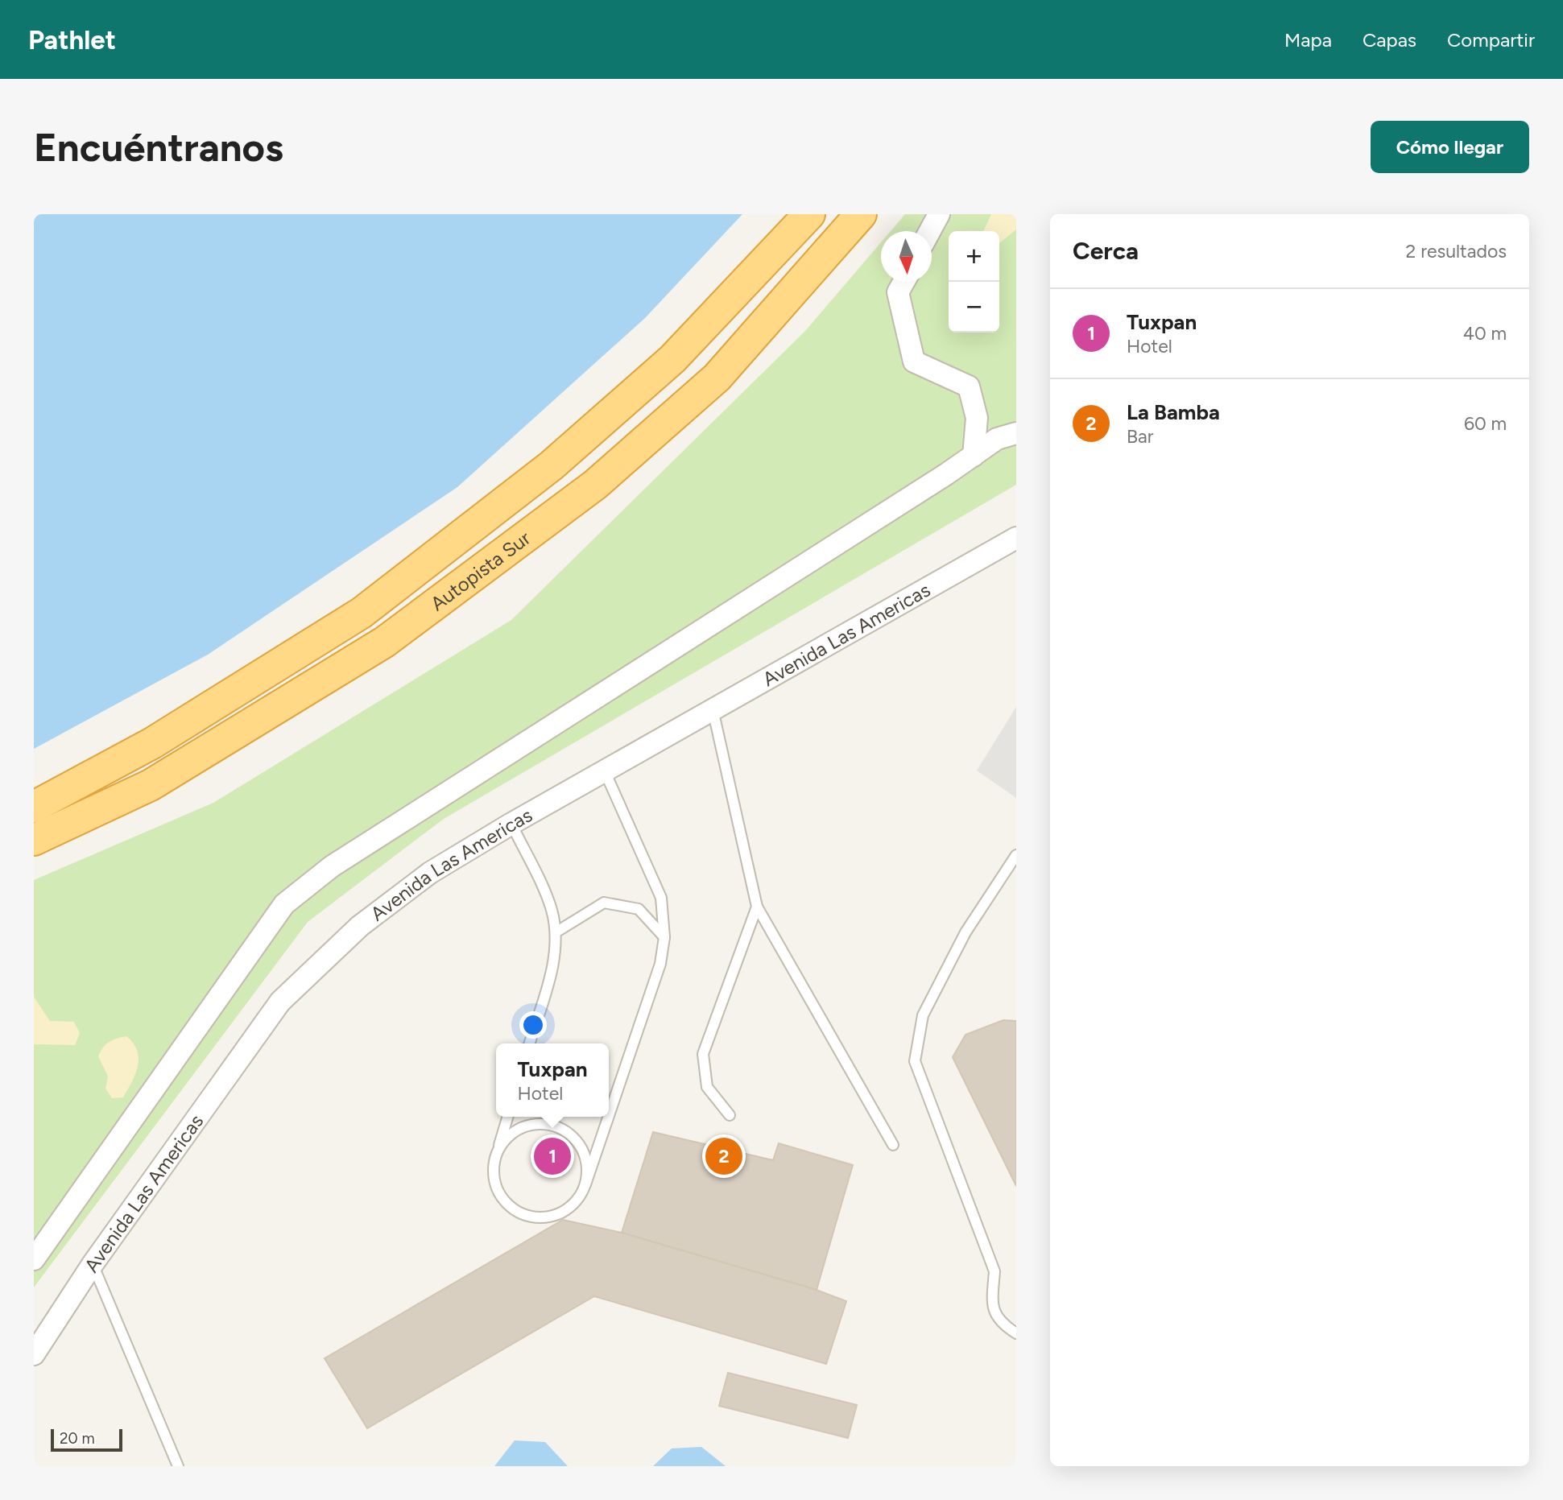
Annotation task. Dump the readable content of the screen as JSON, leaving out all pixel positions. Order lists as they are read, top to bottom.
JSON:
{
  "streets": {
    "highway": ["Autopista Sur"],
    "street": ["Avenida Las Americas"]
  },
  "scale_bar": "20 m",
  "north": "bottom",
  "page": {
    "header": "Pathlet",
    "nav": ["Mapa", "Capas", "Compartir"],
    "buttons": "Cómo llegar",
    "title": "Encuéntranos",
    "heading": ["Cerca", "2 resultados"],
    "map_buttons": ["+", "−"],
    "list": [
      {
        "mark": "1",
        "name": "Tuxpan",
        "note": "Hotel",
        "value": "40 m"
      },
      {
        "mark": "2",
        "name": "La Bamba",
        "note": "Bar",
        "value": "60 m"
      }
    ],
    "popup": ["Tuxpan", "Hotel"],
    "pins": ["1", "2"],
    "scale": "20 m"
  }
}
